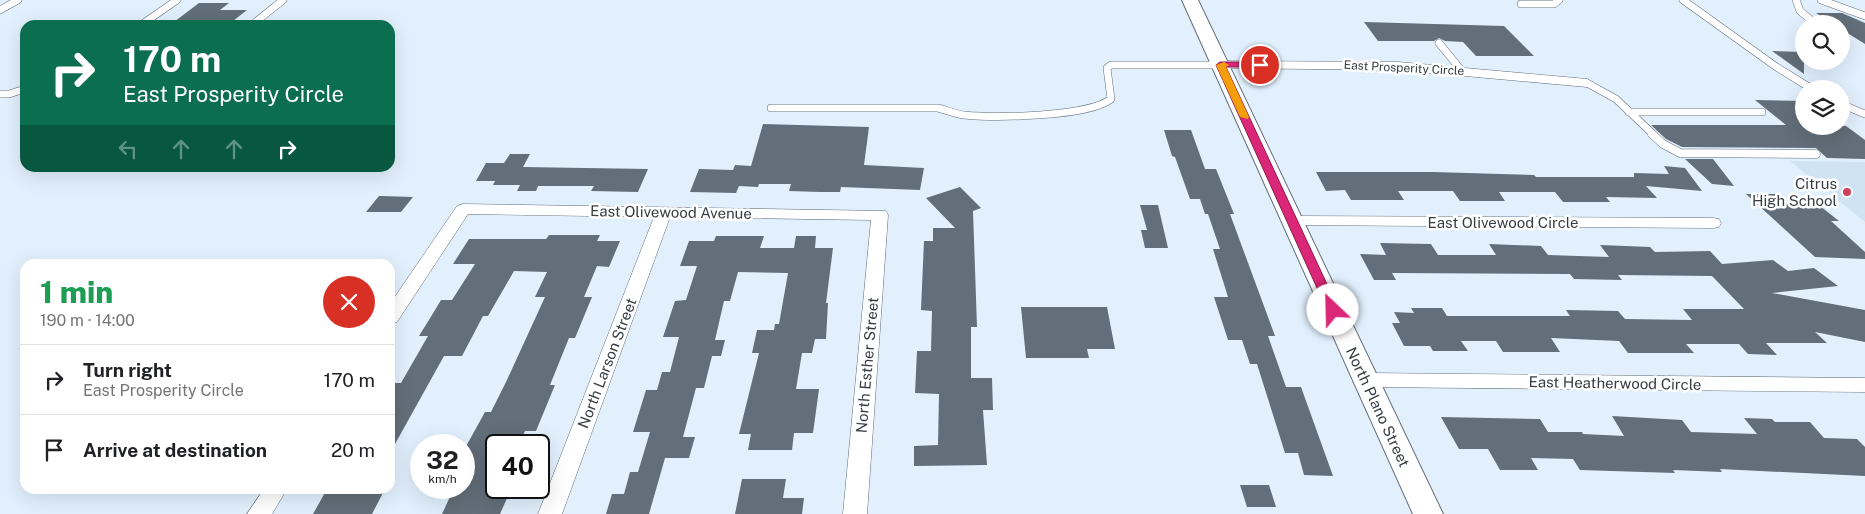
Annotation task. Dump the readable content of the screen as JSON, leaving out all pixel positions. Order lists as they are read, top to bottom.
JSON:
{
  "streets": {
    "street": [
      "East Prosperity Circle",
      "East Olivewood Avenue",
      "East Olivewood Circle",
      "North Larson Street",
      "North Esther Street",
      "East Heatherwood Circle",
      "North Plano Street"
    ]
  },
  "crossings": [
    ["East Prosperity Circle", "North Plano Street"],
    ["East Olivewood Avenue", "North Larson Street"],
    ["East Olivewood Avenue", "North Esther Street"],
    ["East Olivewood Circle", "North Plano Street"],
    ["East Heatherwood Circle", "North Plano Street"]
  ],
  "places": ["Citrus High School"],
  "page": {
    "turn": ["170 m", "East Prosperity Circle"],
    "heading": ["1 min", "190 m · 14:00"],
    "list": [
      {
        "name": "Turn right",
        "note": "East Prosperity Circle",
        "value": "170 m"
      },
      {
        "name": "Arrive at destination",
        "value": "20 m"
      }
    ],
    "speed": "32 km/h",
    "limit": "40"
  }
}
